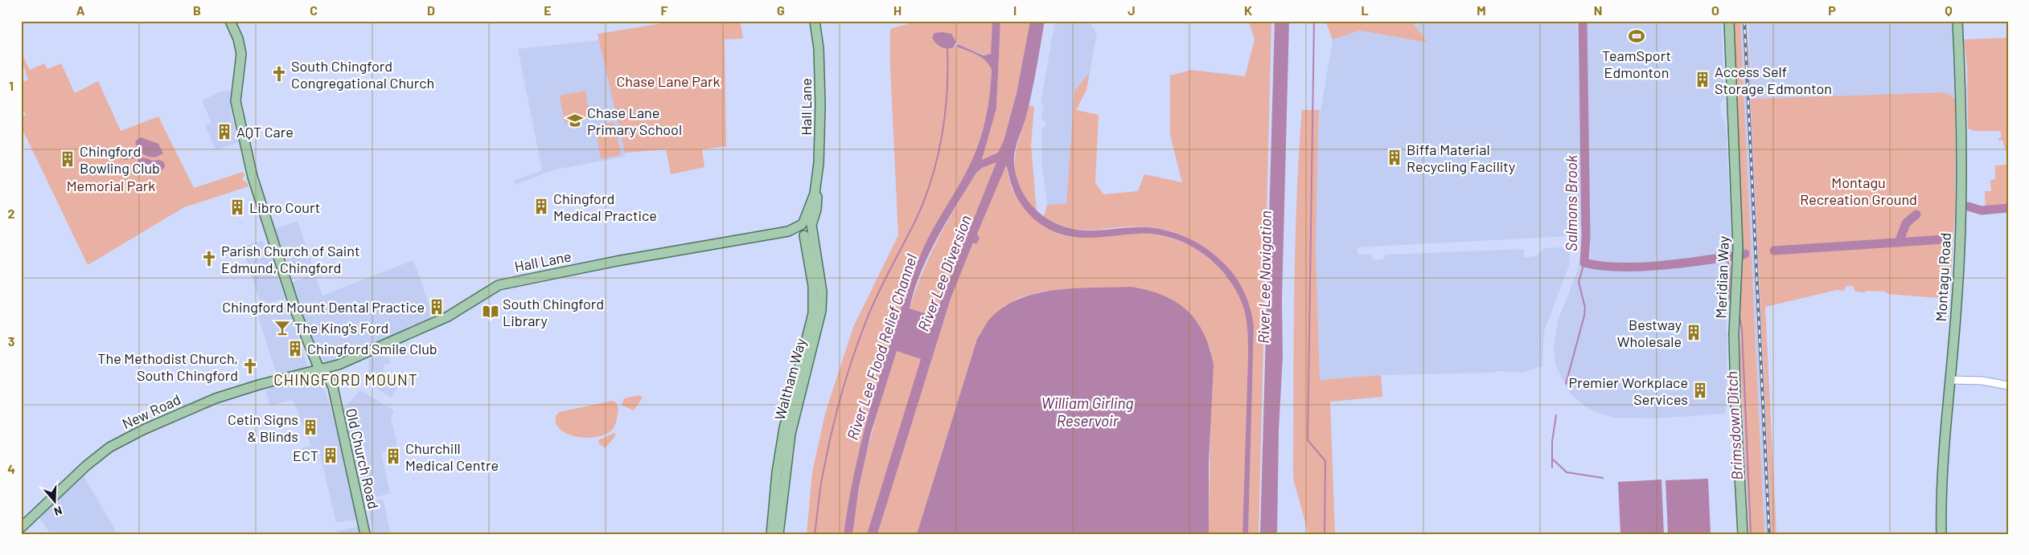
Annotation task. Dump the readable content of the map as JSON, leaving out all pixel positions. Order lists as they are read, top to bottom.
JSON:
{
  "streets": {
    "main road": [
      "Hall Lane",
      "Meridian Way",
      "Montagu Road",
      "Waltham Way",
      "New Road",
      "Old Church Road"
    ]
  },
  "crossings": [
    ["Hall Lane", "Waltham Way"],
    ["Hall Lane", "New Road"],
    ["Hall Lane", "Old Church Road"],
    ["New Road", "Old Church Road"]
  ],
  "districts": ["CHINGFORD MOUNT"],
  "water": [
    "Salmons Brook",
    "River Lee Diversion",
    "River Lee Navigation",
    "River Lee Flood Relief Channel",
    "William Girling Reservoir",
    "Brimsdown Ditch"
  ],
  "parks": ["Chase Lane Park", "Montagu Recreation Ground", "Memorial Park"],
  "places": {
    "sports": ["TeamSport Edmonton"],
    "church": ["South Chingford Congregational Church", "Parish Church of Saint Edmund, Chingford", "The Methodist Church, South Chingford"],
    "building": [
      "Access Self Storage Edmonton",
      "AQT Care",
      "Biffa Material Recycling Facility",
      "Chingford Bowling Club",
      "Chingford Medical Practice",
      "Libro Court",
      "Chingford Mount Dental Practice",
      "Bestway Wholesale",
      "Chingford Smile Club",
      "Premier Workplace Services",
      "Cetin Signs & Blinds",
      "ECT",
      "Churchill Medical Centre"
    ],
    "school or university": ["Chase Lane Primary School"],
    "library": ["South Chingford Library"],
    "bar": ["The King's Ford"]
  },
  "north": "bottom",
  "grid": {
    "columns": [
      "A",
      "B",
      "C",
      "D",
      "E",
      "F",
      "G",
      "H",
      "I",
      "J",
      "K",
      "L",
      "M",
      "N",
      "O",
      "P",
      "Q"
    ],
    "rows": [
      "1",
      "2",
      "3",
      "4"
    ]
  }
}
